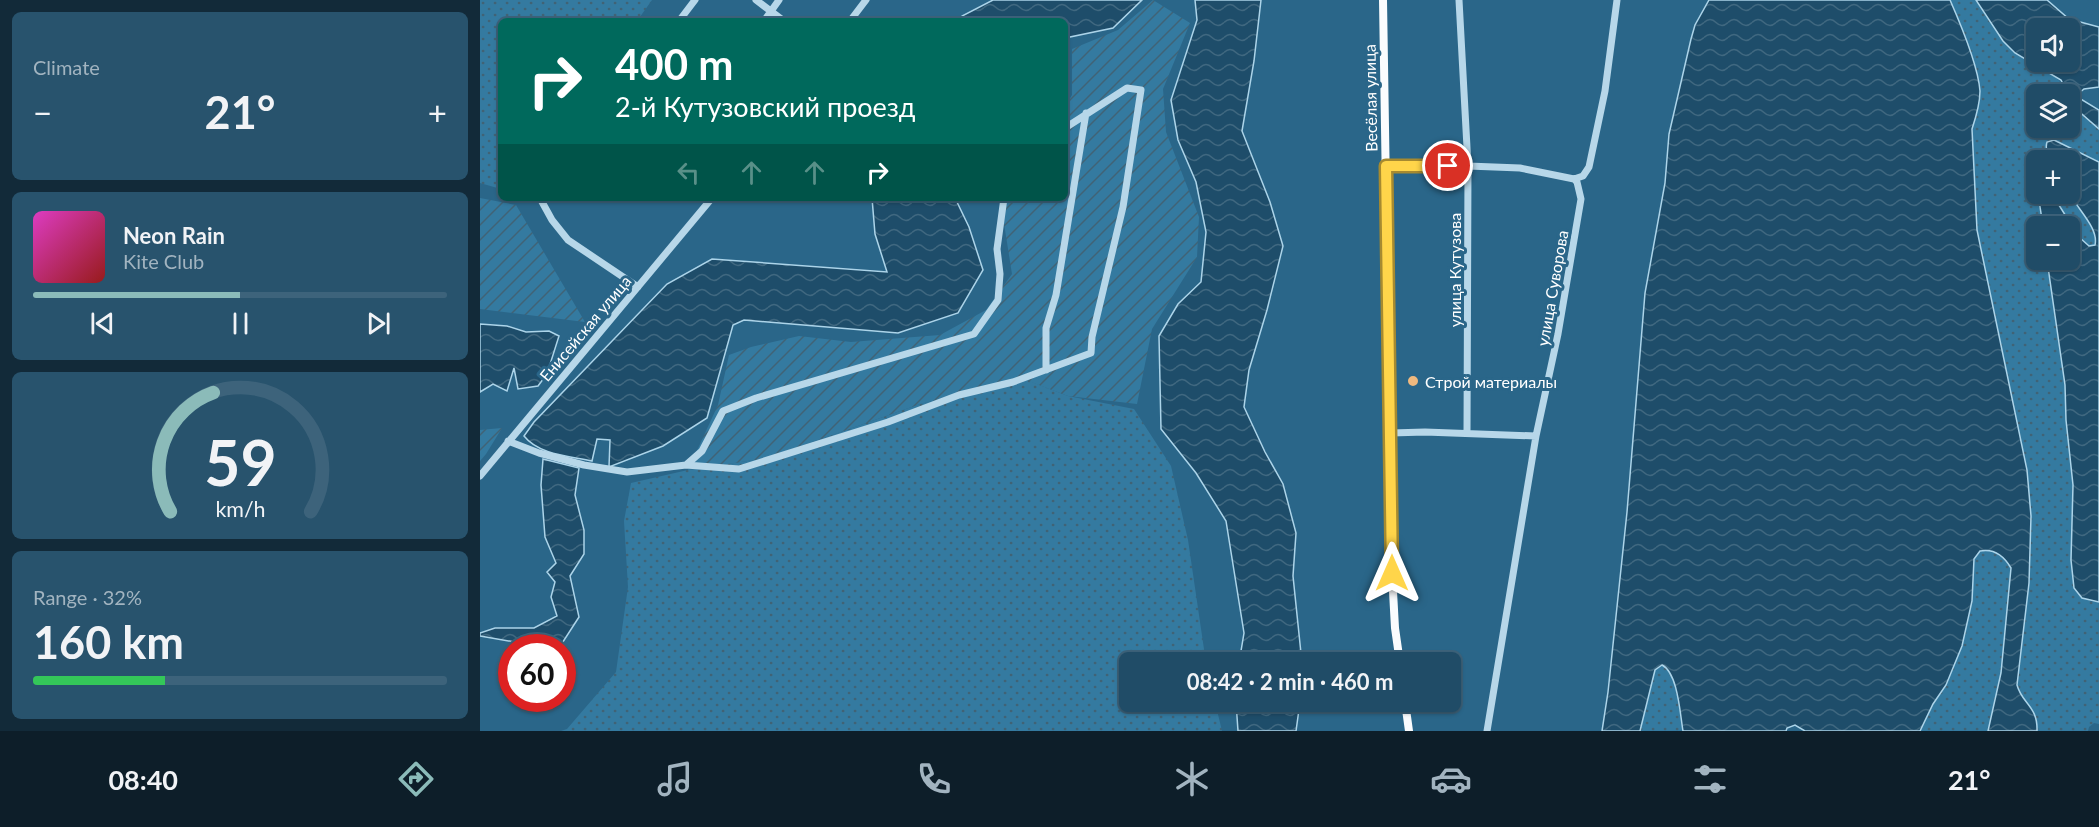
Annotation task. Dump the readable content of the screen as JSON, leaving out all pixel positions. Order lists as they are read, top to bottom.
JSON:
{
  "streets": {
    "main road": ["Весёлая улица"],
    "street": ["улица Кутузова", "улица Суворова", "Енисейская улица"]
  },
  "places": ["Строй материалы"],
  "page": {
    "tile": [
      "Climate",
      ["Range · 32%", "160 km"]
    ],
    "map_buttons": ["+", "−"],
    "turn": ["400 m", "2-й Кутузовский проезд"],
    "heat": ["−", "21°", "+"],
    "song": ["Neon Rain", "Kite Club"],
    "limit": "60",
    "trip": "08:42 · 2 min · 460 m",
    "tabs": ["08:40", "21°"],
    "gauge": ["59", "km/h"]
  }
}
